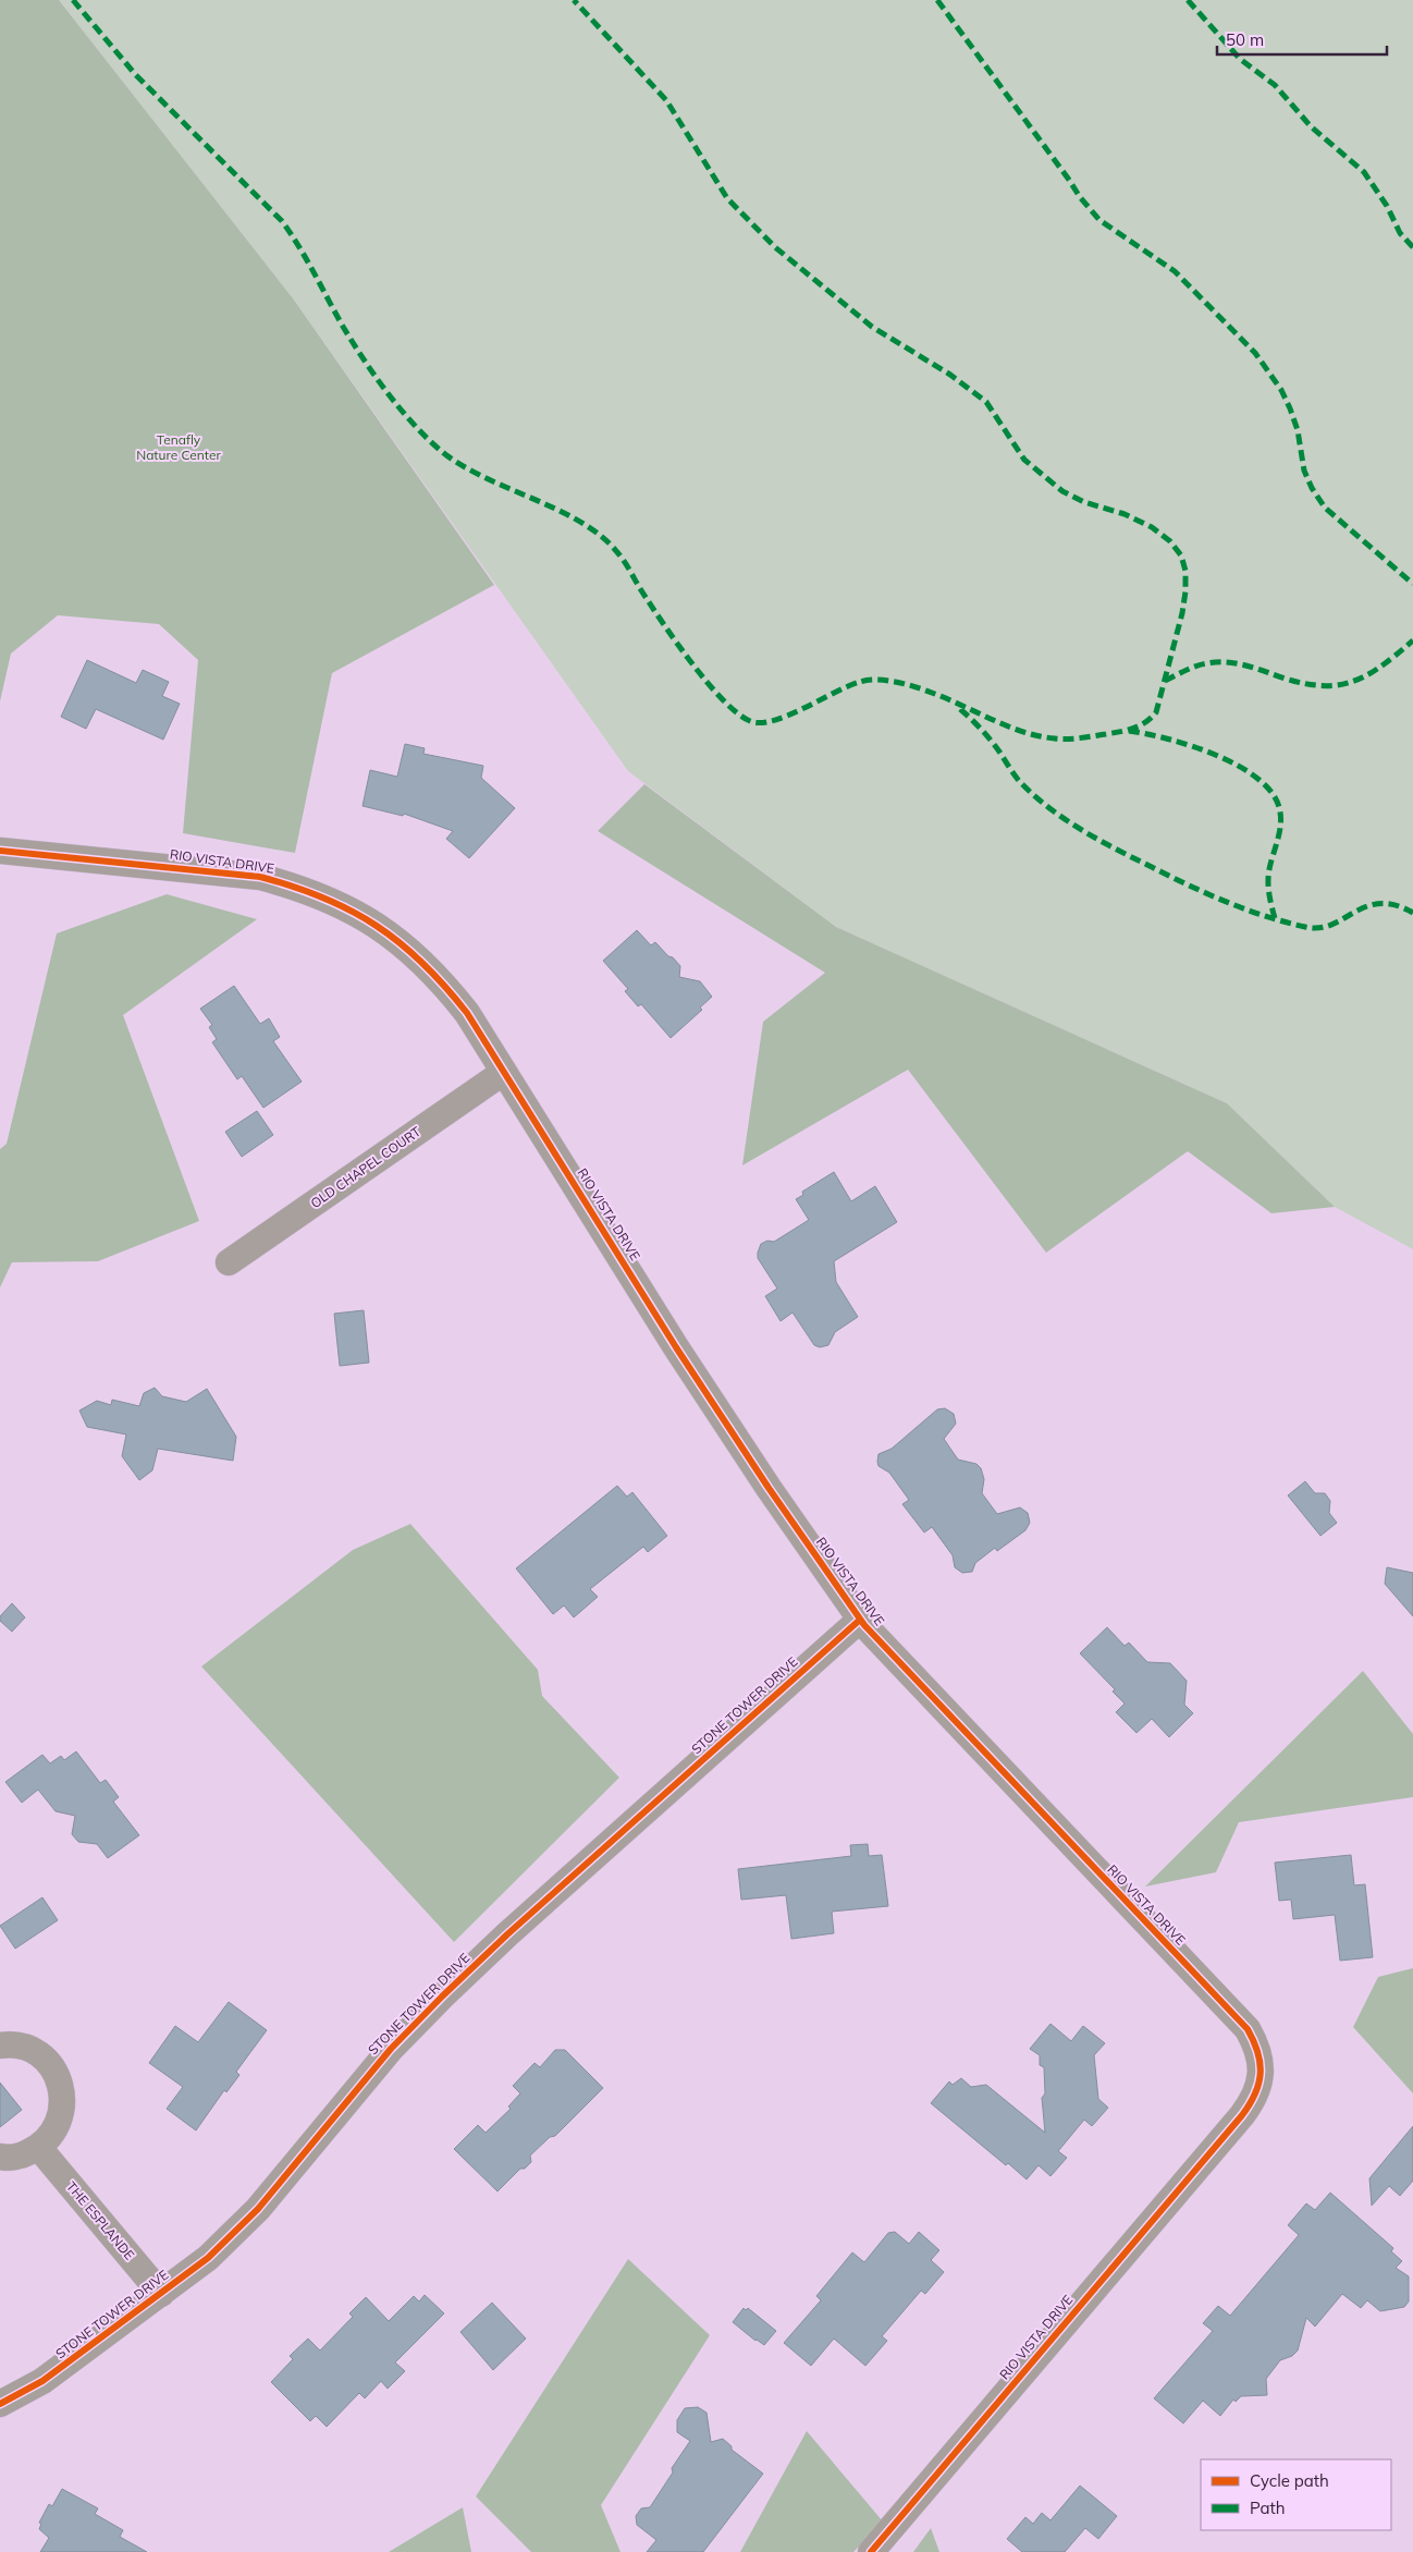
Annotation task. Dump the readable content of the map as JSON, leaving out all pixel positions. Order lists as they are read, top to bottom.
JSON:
{
  "streets": {
    "street": [
      "RIO VISTA DRIVE",
      "OLD CHAPEL COURT",
      "STONE TOWER DRIVE",
      "THE ESPLANDE"
    ]
  },
  "crossings": [
    ["RIO VISTA DRIVE", "OLD CHAPEL COURT"],
    ["RIO VISTA DRIVE", "STONE TOWER DRIVE"],
    ["STONE TOWER DRIVE", "THE ESPLANDE"]
  ],
  "parks": ["Tenafly Nature Center"],
  "legend": ["Cycle path", "Path"],
  "scale_bar": "50 m"
}
